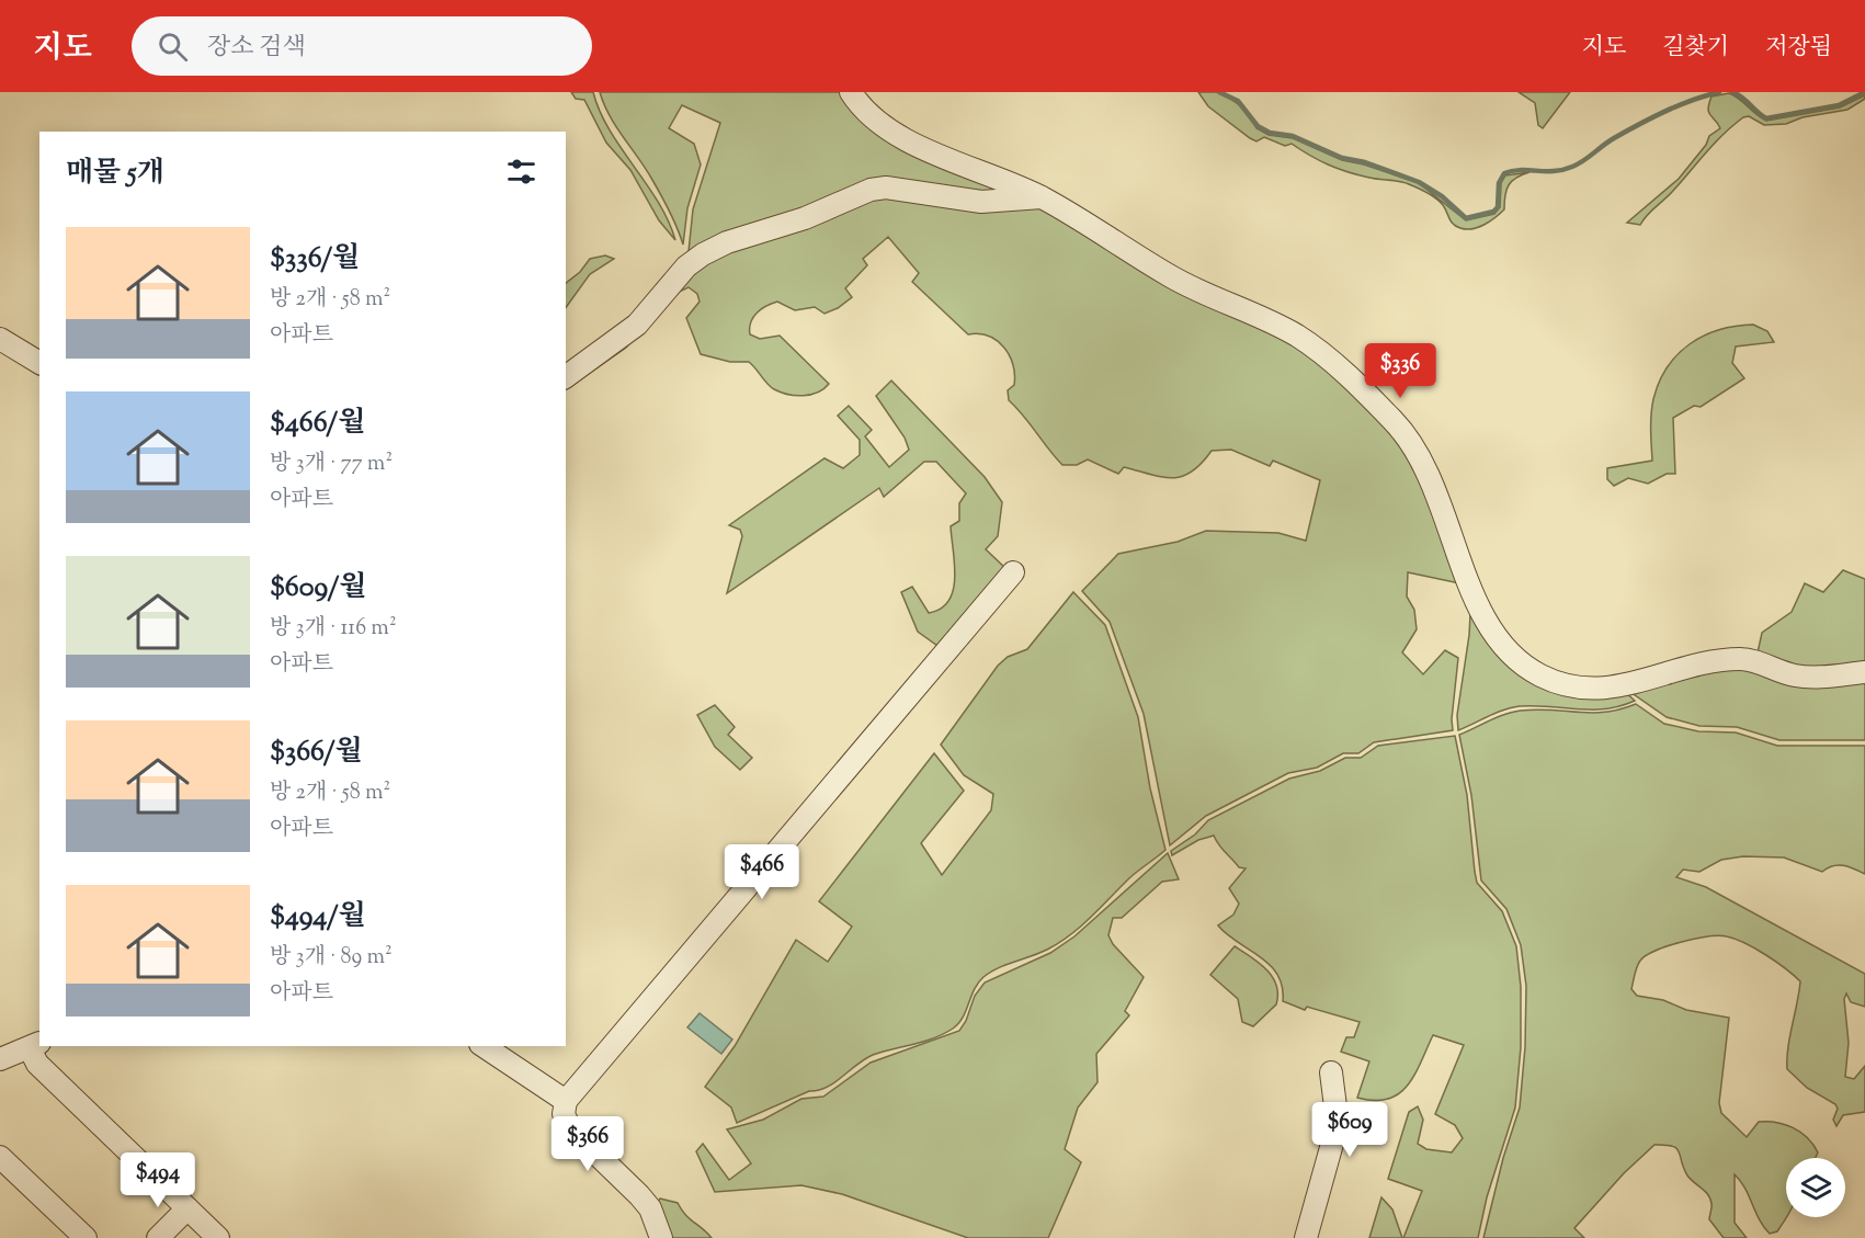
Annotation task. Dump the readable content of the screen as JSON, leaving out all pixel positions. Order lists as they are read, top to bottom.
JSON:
{
  "page": {
    "header": "지도",
    "search": "장소 검색",
    "nav": ["지도", "길찾기", "저장됨"],
    "heading": "매물 5개",
    "list": [
      {
        "name": "$336/월",
        "note": "방 2개 · 58 m² · 아파트"
      },
      {
        "name": "$466/월",
        "note": "방 3개 · 77 m² · 아파트"
      },
      {
        "name": "$609/월",
        "note": "방 3개 · 116 m² · 아파트"
      },
      {
        "name": "$366/월",
        "note": "방 2개 · 58 m² · 아파트"
      },
      {
        "name": "$494/월",
        "note": "방 3개 · 89 m² · 아파트"
      }
    ],
    "price": [
      "$336",
      "$466",
      "$609",
      "$366",
      "$494"
    ]
  }
}
